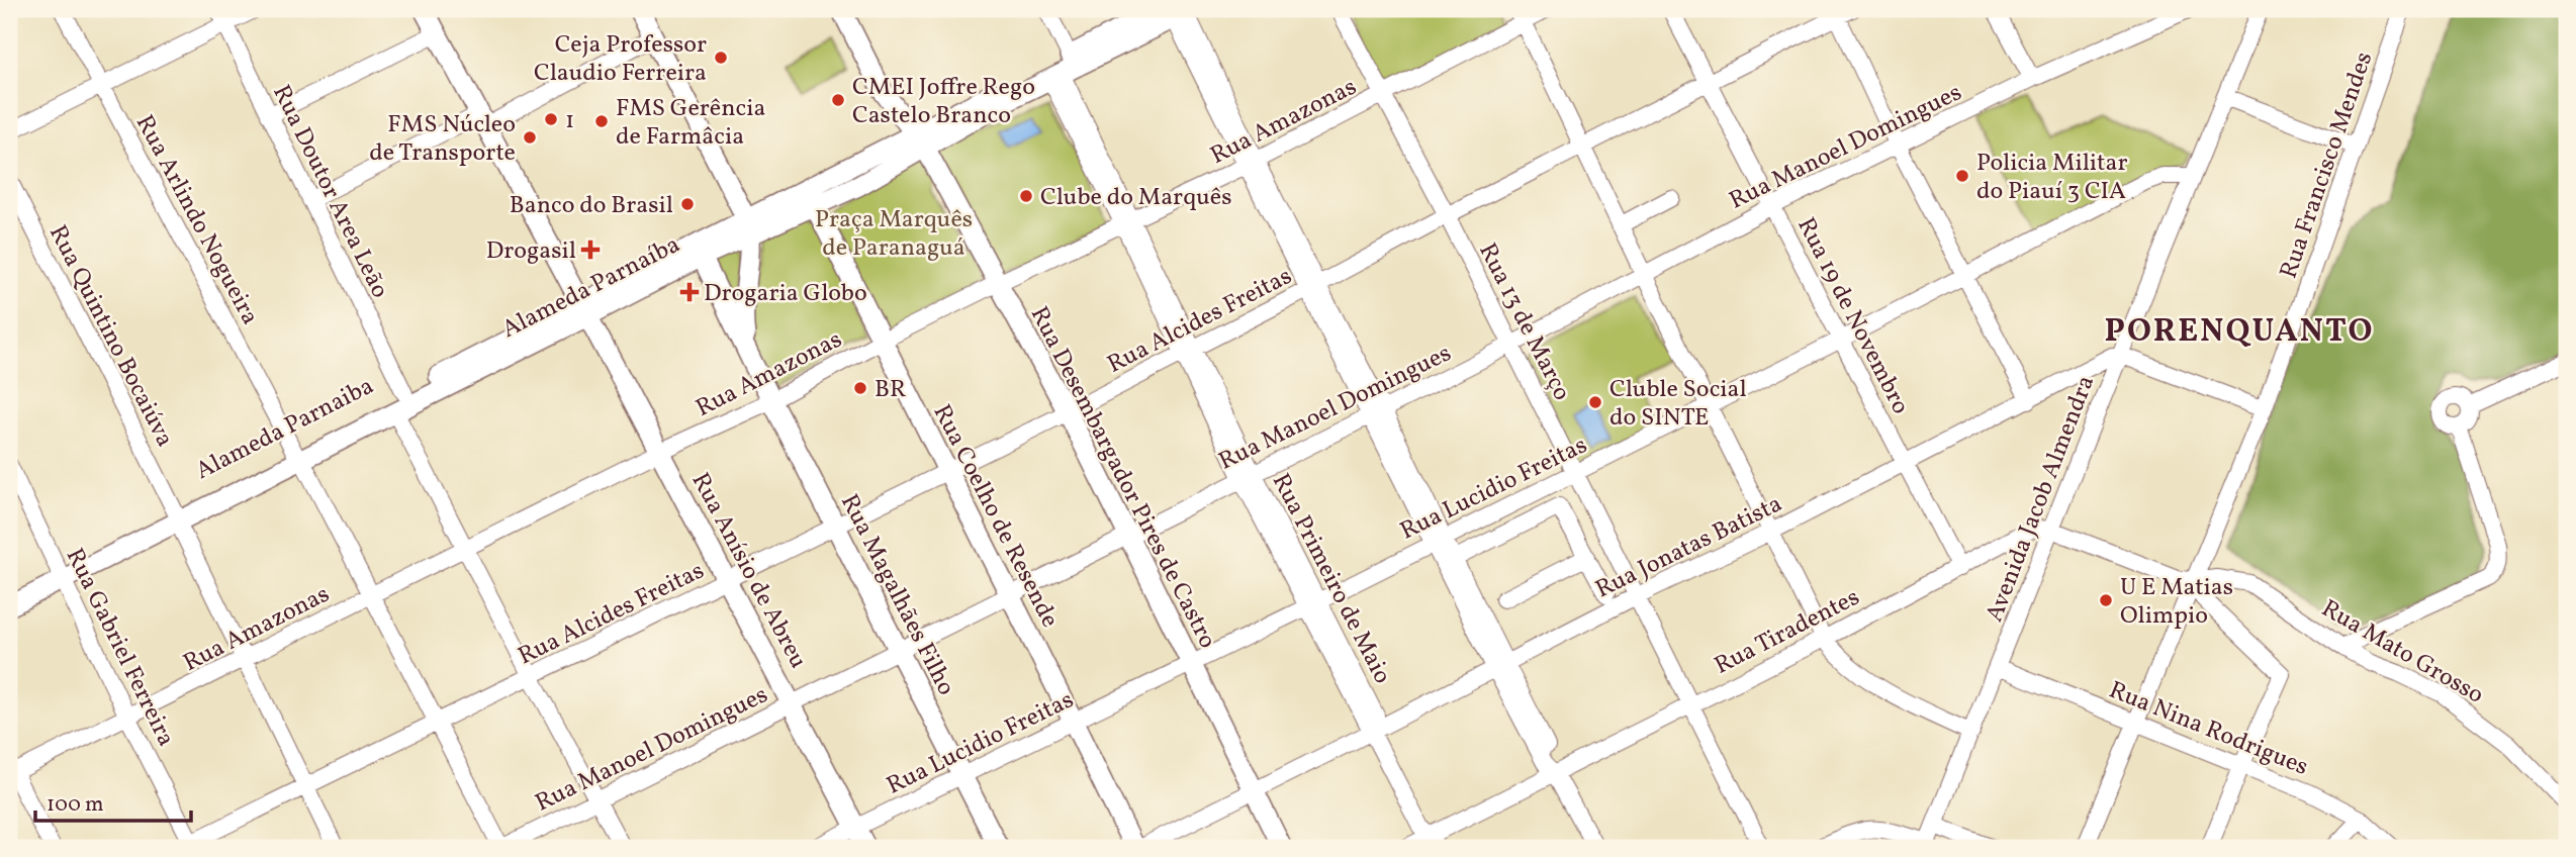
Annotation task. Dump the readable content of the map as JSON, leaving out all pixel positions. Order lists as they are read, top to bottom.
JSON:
{
  "streets": {
    "main road": [
      "Alameda Parnaíba",
      "Alameda Parnaiba",
      "Rua Desembargador Pires de Castro",
      "Rua Coelho de Resende",
      "Rua Anísio de Abreu",
      "Rua Magalhães Filho"
    ],
    "street": [
      "Rua Amazonas",
      "Rua Manoel Domingues",
      "Rua Francisco Mendes",
      "Rua Doutor Area Leão",
      "Rua Arlindo Nogueira",
      "Rua 19 de Novembro",
      "Rua Alcides Freitas",
      "Rua 13 de Março",
      "Rua Quintino Bocaiúva",
      "Rua Lucidio Freitas",
      "Avenida Jacob Almendra",
      "Rua Jonatas Batista",
      "Rua Primeiro de Maio",
      "Rua Tiradentes",
      "Rua Gabriel Ferreira",
      "Rua Mato Grosso",
      "Rua Nina Rodrigues"
    ]
  },
  "crossings": [
    ["Rua Amazonas", "Rua Arlindo Nogueira"],
    ["Rua Amazonas", "Rua 13 de Março"],
    ["Rua Amazonas", "Rua Quintino Bocaiúva"],
    ["Rua Amazonas", "Rua Desembargador Pires de Castro"],
    ["Rua Amazonas", "Rua Coelho de Resende"],
    ["Rua Amazonas", "Rua Anísio de Abreu"],
    ["Rua Amazonas", "Rua Primeiro de Maio"],
    ["Rua Amazonas", "Rua Magalhães Filho"],
    ["Rua Amazonas", "Rua Gabriel Ferreira"],
    ["Rua Manoel Domingues", "Rua Arlindo Nogueira"],
    ["Rua Manoel Domingues", "Rua 19 de Novembro"],
    ["Rua Manoel Domingues", "Rua 13 de Março"],
    ["Rua Manoel Domingues", "Rua Desembargador Pires de Castro"],
    ["Rua Manoel Domingues", "Rua Coelho de Resende"],
    ["Rua Manoel Domingues", "Rua Anísio de Abreu"],
    ["Rua Manoel Domingues", "Rua Primeiro de Maio"],
    ["Rua Manoel Domingues", "Rua Magalhães Filho"],
    ["Rua Francisco Mendes", "Rua Mato Grosso"],
    ["Rua Francisco Mendes", "Rua Nina Rodrigues"],
    ["Rua Doutor Area Leão", "Alameda Parnaiba"],
    ["Rua Arlindo Nogueira", "Alameda Parnaíba"],
    ["Rua Arlindo Nogueira", "Rua Alcides Freitas"],
    ["Rua Arlindo Nogueira", "Alameda Parnaiba"],
    ["Alameda Parnaíba", "Rua Quintino Bocaiúva"],
    ["Alameda Parnaíba", "Alameda Parnaiba"],
    ["Alameda Parnaíba", "Rua Desembargador Pires de Castro"],
    ["Alameda Parnaíba", "Rua Coelho de Resende"],
    ["Alameda Parnaíba", "Rua Anísio de Abreu"],
    ["Alameda Parnaíba", "Rua Primeiro de Maio"],
    ["Alameda Parnaíba", "Rua Magalhães Filho"],
    ["Alameda Parnaíba", "Rua Gabriel Ferreira"],
    ["Rua 19 de Novembro", "Rua Alcides Freitas"],
    ["Rua 19 de Novembro", "Rua Lucidio Freitas"],
    ["Rua 19 de Novembro", "Rua Jonatas Batista"],
    ["Rua 19 de Novembro", "Rua Tiradentes"],
    ["Rua Alcides Freitas", "Rua 13 de Março"],
    ["Rua Alcides Freitas", "Rua Quintino Bocaiúva"],
    ["Rua Alcides Freitas", "Rua Desembargador Pires de Castro"],
    ["Rua Alcides Freitas", "Rua Coelho de Resende"],
    ["Rua Alcides Freitas", "Rua Anísio de Abreu"],
    ["Rua Alcides Freitas", "Rua Primeiro de Maio"],
    ["Rua Alcides Freitas", "Rua Magalhães Filho"],
    ["Rua Alcides Freitas", "Rua Gabriel Ferreira"],
    ["Rua 13 de Março", "Rua Lucidio Freitas"],
    ["Rua 13 de Março", "Rua Jonatas Batista"],
    ["Rua 13 de Março", "Rua Tiradentes"],
    ["Alameda Parnaiba", "Rua Anísio de Abreu"],
    ["Rua Desembargador Pires de Castro", "Rua Lucidio Freitas"],
    ["Rua Desembargador Pires de Castro", "Rua Jonatas Batista"],
    ["Rua Lucidio Freitas", "Avenida Jacob Almendra"],
    ["Rua Lucidio Freitas", "Rua Coelho de Resende"],
    ["Rua Lucidio Freitas", "Rua Anísio de Abreu"],
    ["Rua Lucidio Freitas", "Rua Primeiro de Maio"],
    ["Rua Lucidio Freitas", "Rua Magalhães Filho"],
    ["Avenida Jacob Almendra", "Rua Jonatas Batista"],
    ["Avenida Jacob Almendra", "Rua Tiradentes"],
    ["Avenida Jacob Almendra", "Rua Nina Rodrigues"],
    ["Rua Coelho de Resende", "Rua Jonatas Batista"],
    ["Rua Jonatas Batista", "Rua Primeiro de Maio"],
    ["Rua Primeiro de Maio", "Rua Tiradentes"]
  ],
  "districts": ["PORENQUANTO"],
  "parks": ["Praça Marquês de Paranaguá"],
  "places": {
    "other": [
      "Ceja Professor Claudio Ferreira",
      "CMEI Joffre Rego Castelo Branco",
      "1",
      "FMS Gerência de Farmâcia",
      "FMS Núcleo de Transporte",
      "Policia Militar do Piauí 3 CIA",
      "Clube do Marquês",
      "Banco do Brasil",
      "BR",
      "Cluble Social do SINTE",
      "U E Matias Olimpio"
    ],
    "health": ["Drogasil", "Drogaria Globo"]
  },
  "scale_bar": "100 m"
}
